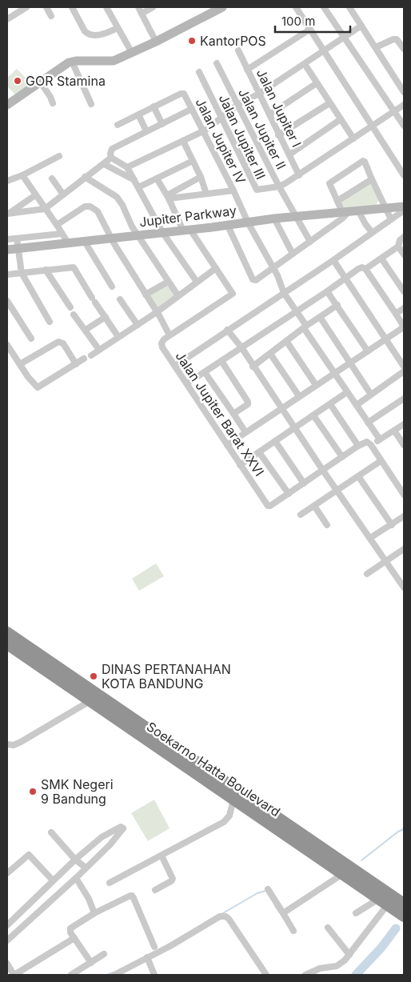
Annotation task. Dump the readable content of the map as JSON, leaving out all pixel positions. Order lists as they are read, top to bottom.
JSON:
{
  "streets": {
    "highway": ["Soekarno Hatta Boulevard"],
    "main road": ["Jupiter Parkway"],
    "street": [
      "Jalan Jupiter I",
      "Jalan Jupiter II",
      "Jalan Jupiter III",
      "Jalan Jupiter IV",
      "Jalan Jupiter Barat XXVI"
    ]
  },
  "crossings": [
    ["Jalan Jupiter II", "Jalan Jupiter III"],
    ["Jalan Jupiter II", "Jupiter Parkway"],
    ["Jalan Jupiter IV", "Jupiter Parkway"]
  ],
  "places": [
    "KantorPOS",
    "GOR Stamina",
    "DINAS PERTANAHAN KOTA BANDUNG",
    "SMK Negeri 9 Bandung"
  ],
  "scale_bar": "100 m"
}
